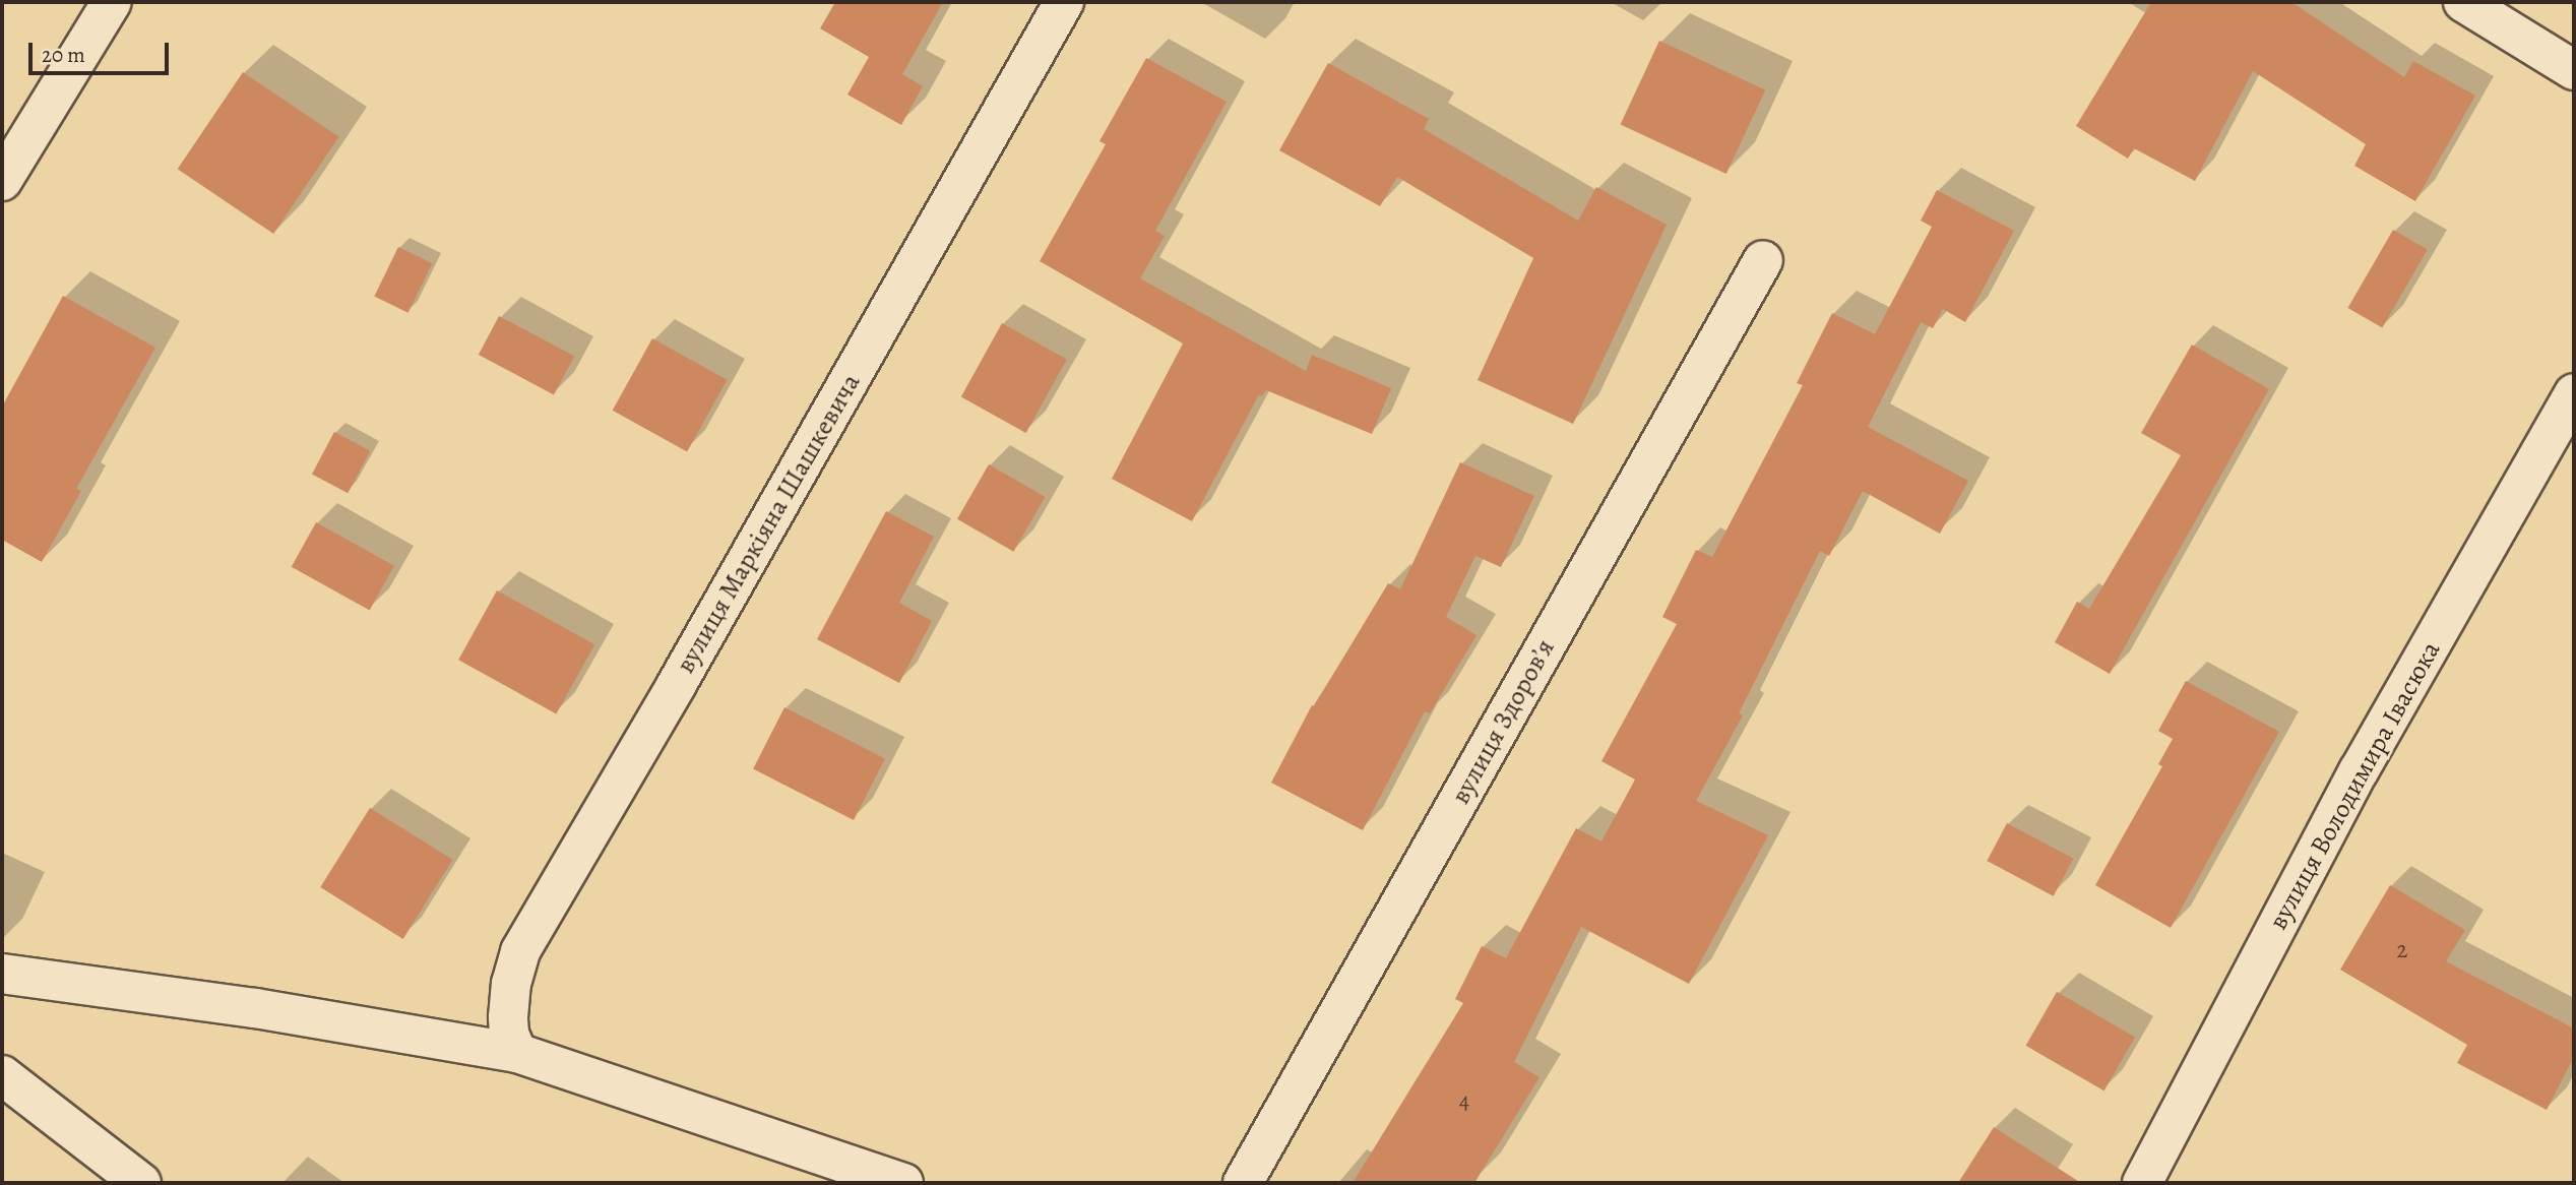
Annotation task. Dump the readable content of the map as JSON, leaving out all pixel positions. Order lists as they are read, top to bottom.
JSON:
{
  "streets": {
    "street": ["вулиця Маркіяна Шашкевича", "вулиця Здоровʼя", "вулиця Володимира Івасюка"]
  },
  "house_numbers": ["2", "4"],
  "scale_bar": "20 m"
}
